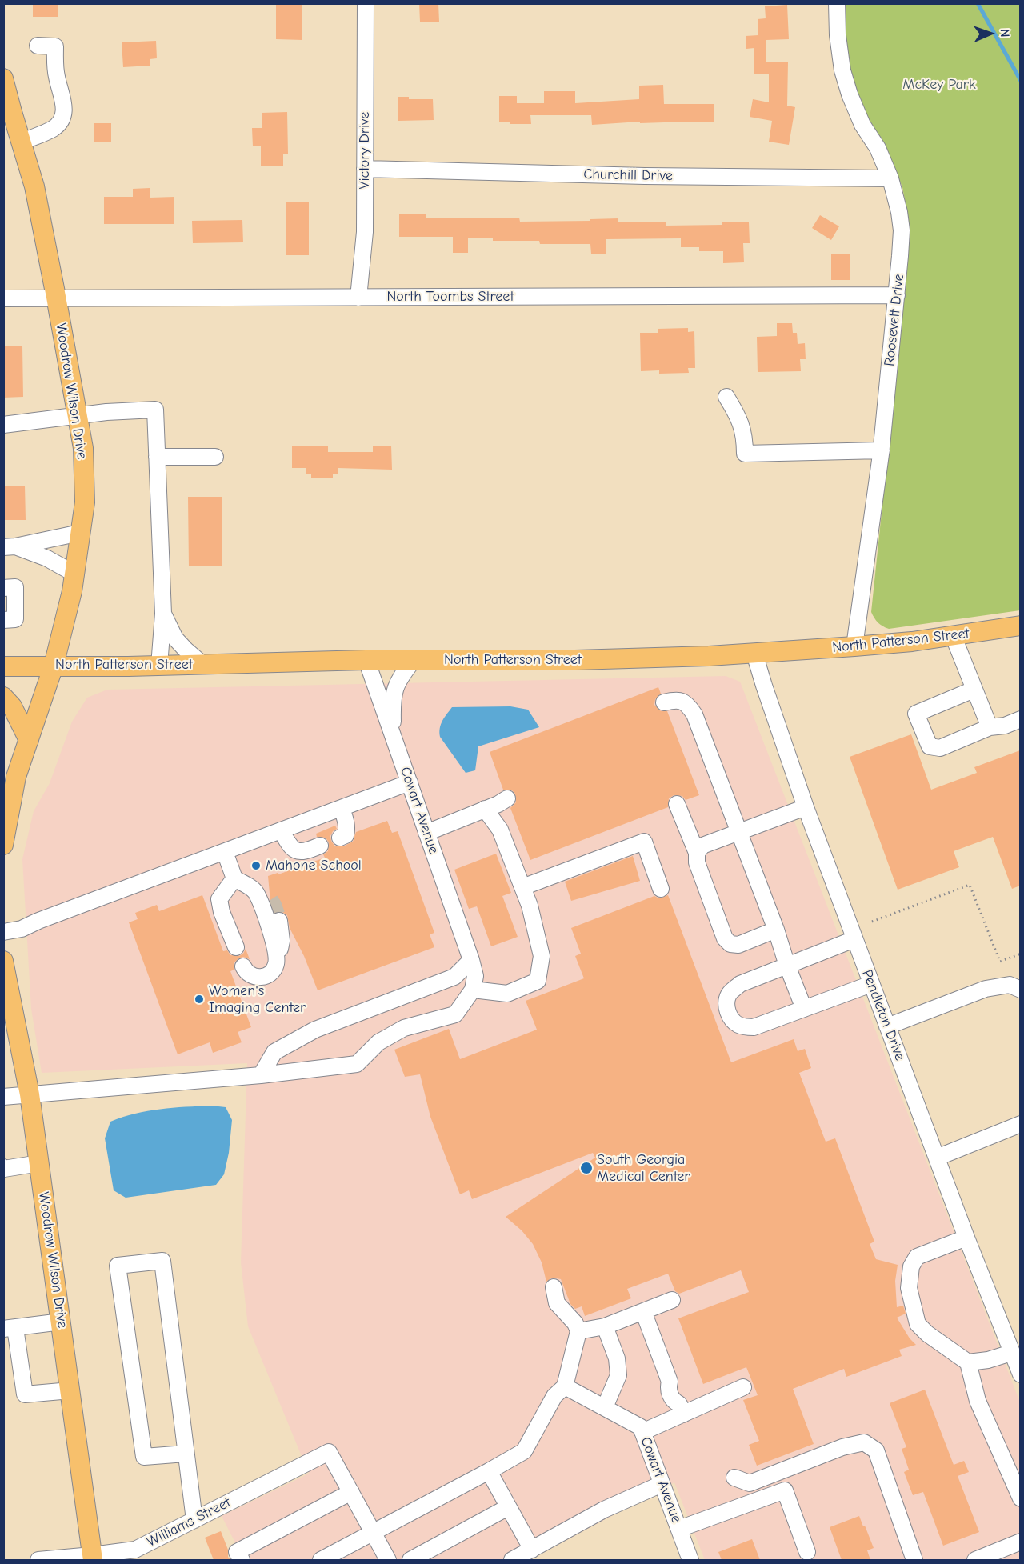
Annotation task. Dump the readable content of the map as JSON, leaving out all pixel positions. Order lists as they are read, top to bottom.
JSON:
{
  "streets": {
    "main road": ["Woodrow Wilson Drive", "North Patterson Street"],
    "street": [
      "Victory Drive",
      "Churchill Drive",
      "North Toombs Street",
      "Roosevelt Drive",
      "Cowart Avenue",
      "Pendleton Drive",
      "Williams Street"
    ]
  },
  "crossings": [
    ["Victory Drive", "Churchill Drive"],
    ["Victory Drive", "North Toombs Street"],
    ["Churchill Drive", "Roosevelt Drive"],
    ["North Toombs Street", "Roosevelt Drive"],
    ["North Toombs Street", "Woodrow Wilson Drive"],
    ["Roosevelt Drive", "North Patterson Street"],
    ["Woodrow Wilson Drive", "North Patterson Street"],
    ["Woodrow Wilson Drive", "Williams Street"],
    ["North Patterson Street", "Cowart Avenue"],
    ["North Patterson Street", "Pendleton Drive"]
  ],
  "parks": ["McKey Park"],
  "places": ["Mahone School", "Women's Imaging Center", "South Georgia Medical Center"],
  "north": "right"
}
